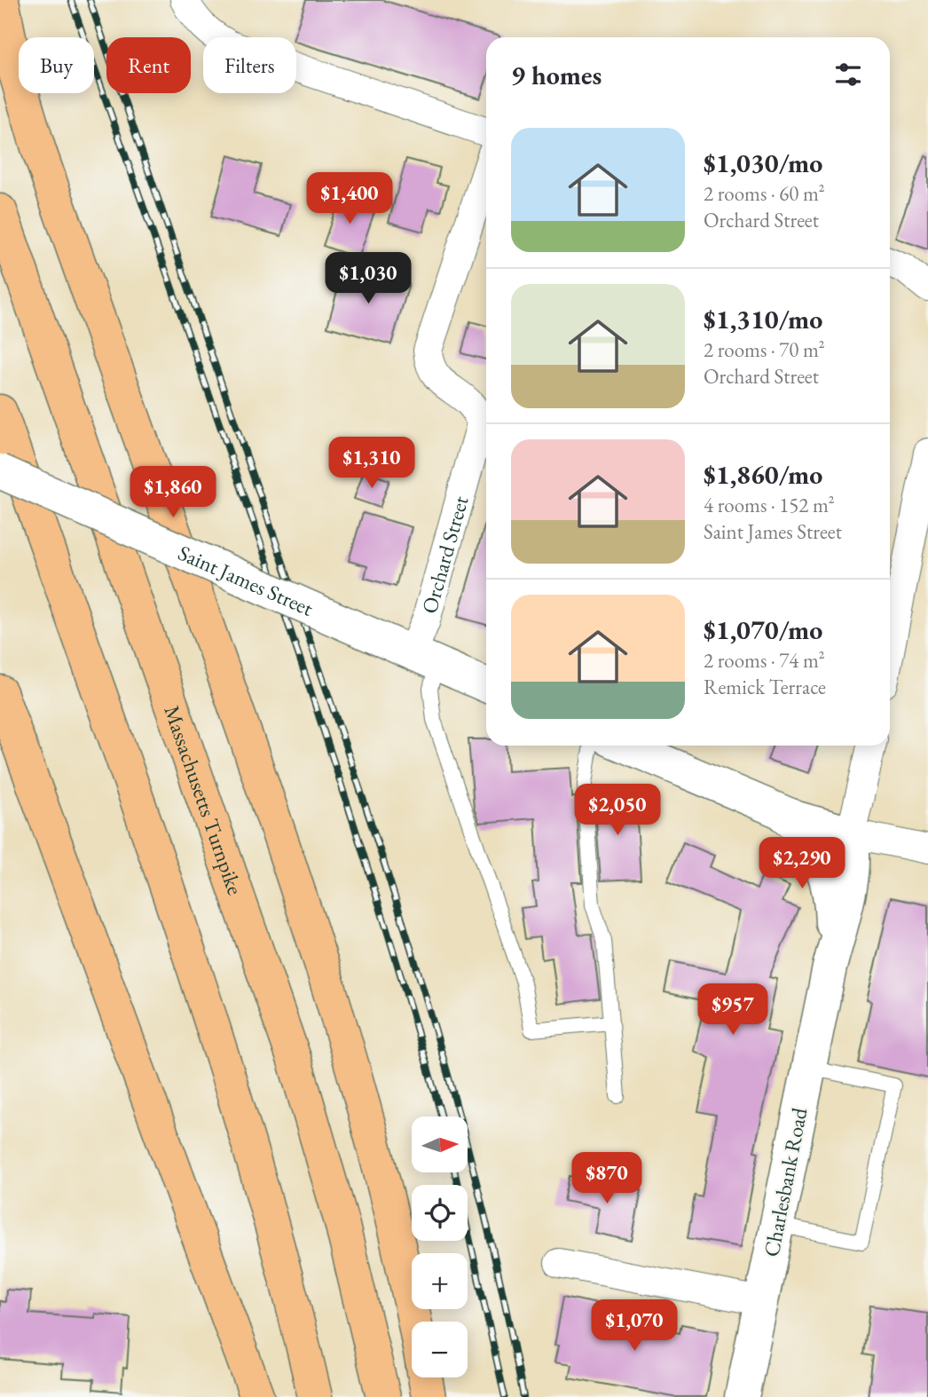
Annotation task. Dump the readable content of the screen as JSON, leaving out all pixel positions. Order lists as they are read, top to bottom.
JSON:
{
  "streets": {
    "highway": ["Massachusetts Turnpike"],
    "street": ["Orchard Street", "Saint James Street", "Charlesbank Road"]
  },
  "crossings": [
    ["Orchard Street", "Saint James Street"]
  ],
  "north": "right",
  "page": {
    "chip": ["Buy", "Rent", "Filters"],
    "heading": "9 homes",
    "list": [
      {
        "name": "$1,030/mo",
        "note": "2 rooms · 60 m² · Orchard Street"
      },
      {
        "name": "$1,310/mo",
        "note": "2 rooms · 70 m² · Orchard Street"
      },
      {
        "name": "$1,860/mo",
        "note": "4 rooms · 152 m² · Saint James Street"
      },
      {
        "name": "$1,070/mo",
        "note": "2 rooms · 74 m² · Remick Terrace"
      }
    ],
    "price": [
      "$1,400",
      "$1,030",
      "$1,310",
      "$1,860",
      "$2,050",
      "$2,290",
      "$957",
      "$870",
      "$1,070"
    ],
    "map_buttons": ["+", "−"]
  }
}
